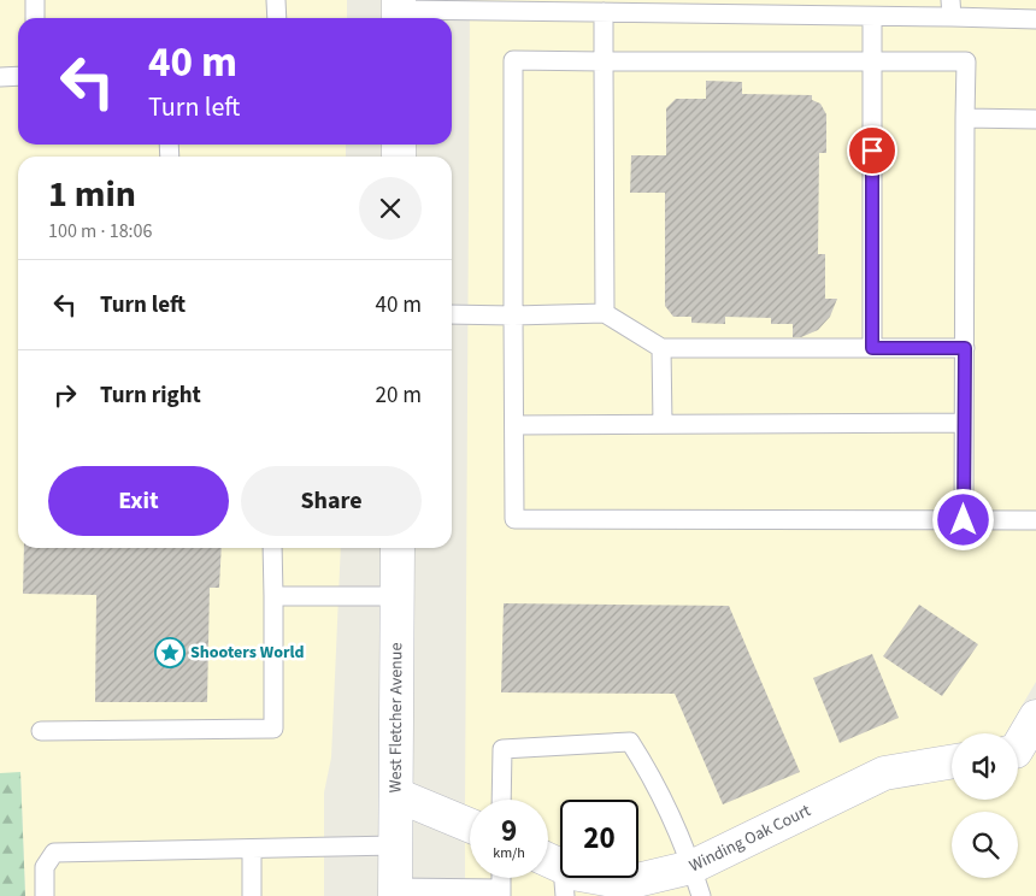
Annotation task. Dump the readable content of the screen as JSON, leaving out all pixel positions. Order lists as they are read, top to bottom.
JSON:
{
  "streets": {
    "street": ["West Fletcher Avenue", "Winding Oak Court"]
  },
  "places": {
    "place": ["Shooters World"]
  },
  "page": {
    "turn": ["40 m", "Turn left"],
    "heading": ["1 min", "100 m · 18:06"],
    "list": [
      {
        "name": "Turn left",
        "value": "40 m"
      },
      {
        "name": "Turn right",
        "value": "20 m"
      }
    ],
    "buttons": ["Exit", "Share"],
    "speed": "9 km/h",
    "limit": "20"
  }
}
